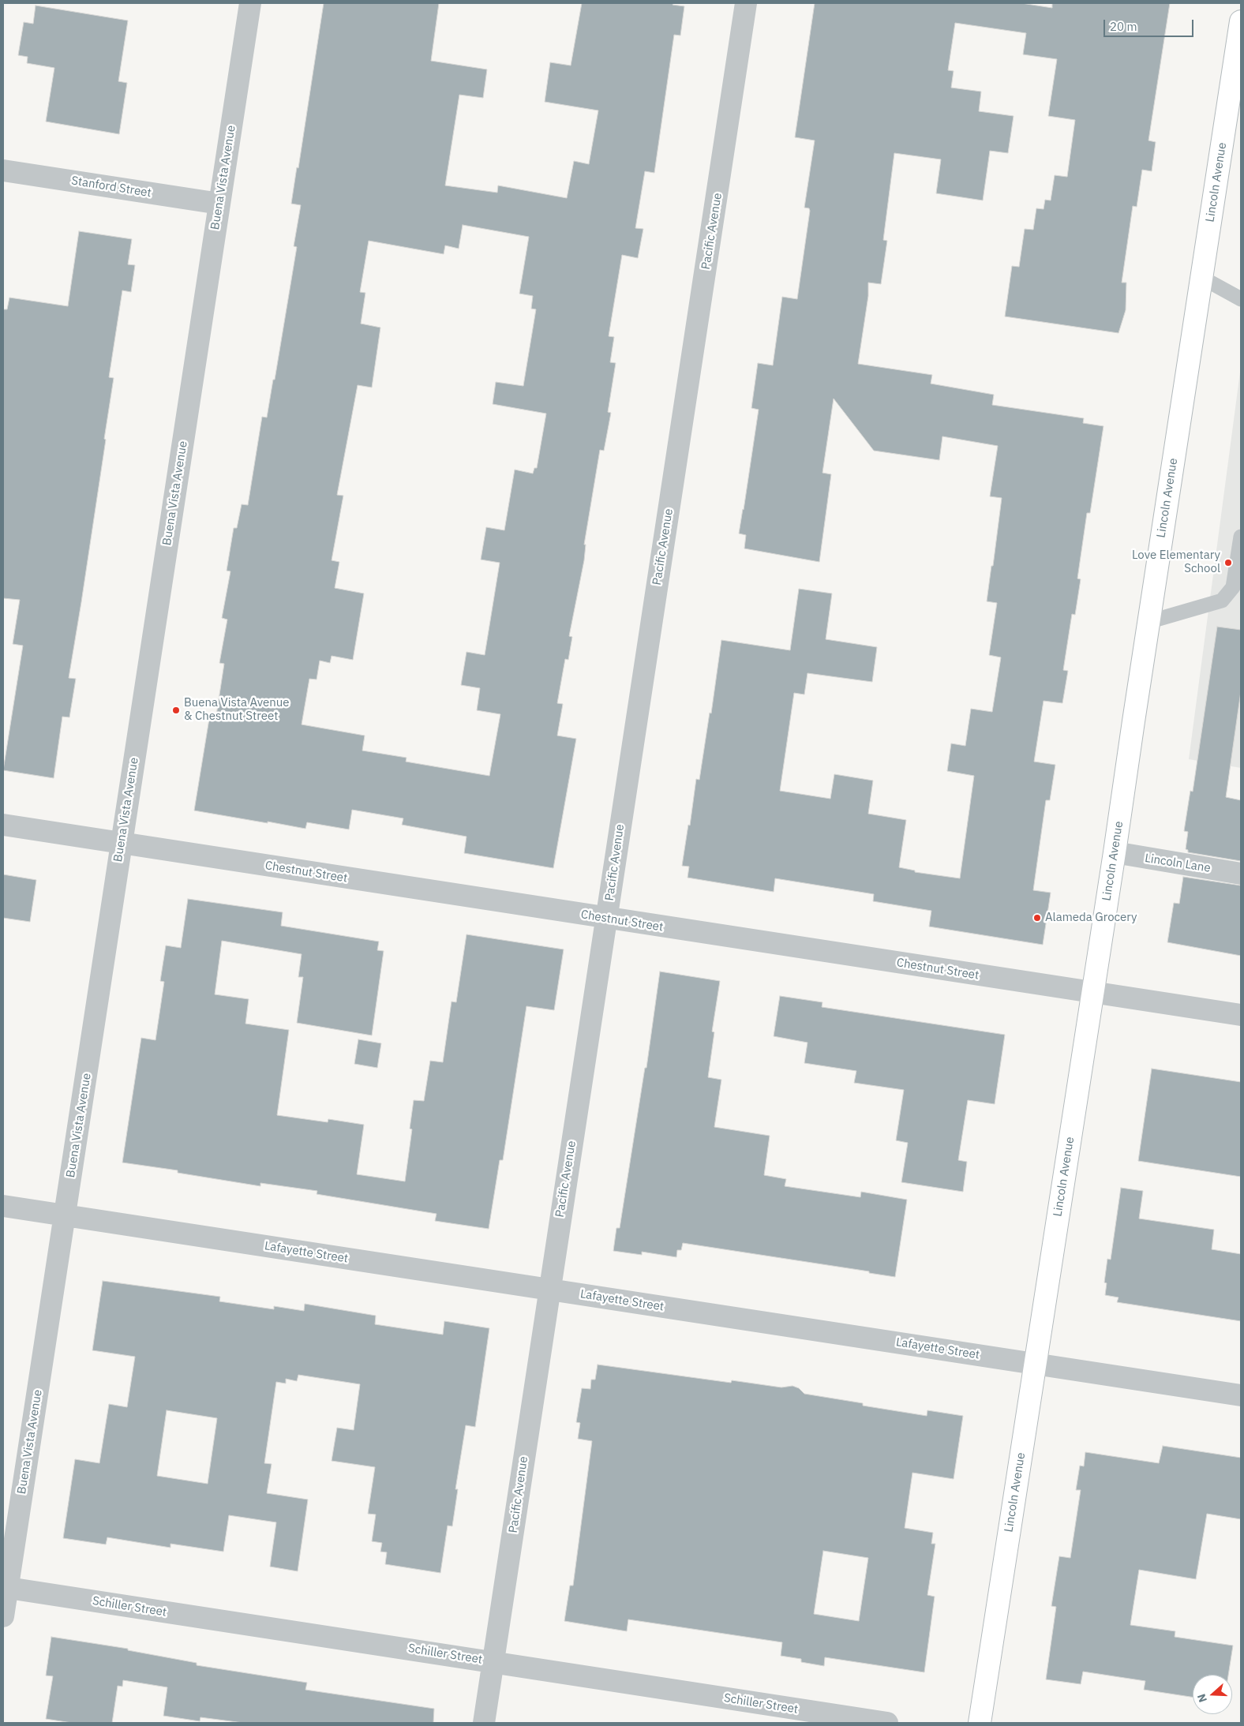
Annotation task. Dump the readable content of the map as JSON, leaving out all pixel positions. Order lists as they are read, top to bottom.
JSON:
{
  "streets": {
    "main road": ["Lincoln Avenue"],
    "street": [
      "Buena Vista Avenue",
      "Stanford Street",
      "Pacific Avenue",
      "Lincoln Lane",
      "Chestnut Street",
      "Lafayette Street",
      "Schiller Street"
    ]
  },
  "crossings": [
    ["Buena Vista Avenue", "Stanford Street"],
    ["Buena Vista Avenue", "Chestnut Street"],
    ["Buena Vista Avenue", "Lafayette Street"],
    ["Buena Vista Avenue", "Schiller Street"],
    ["Lincoln Avenue", "Lincoln Lane"],
    ["Lincoln Avenue", "Chestnut Street"],
    ["Lincoln Avenue", "Lafayette Street"],
    ["Pacific Avenue", "Chestnut Street"],
    ["Pacific Avenue", "Lafayette Street"],
    ["Pacific Avenue", "Schiller Street"]
  ],
  "places": ["Love Elementary School", "Buena Vista Avenue & Chestnut Street", "Alameda Grocery"],
  "scale_bar": "20 m",
  "north": "left"
}
